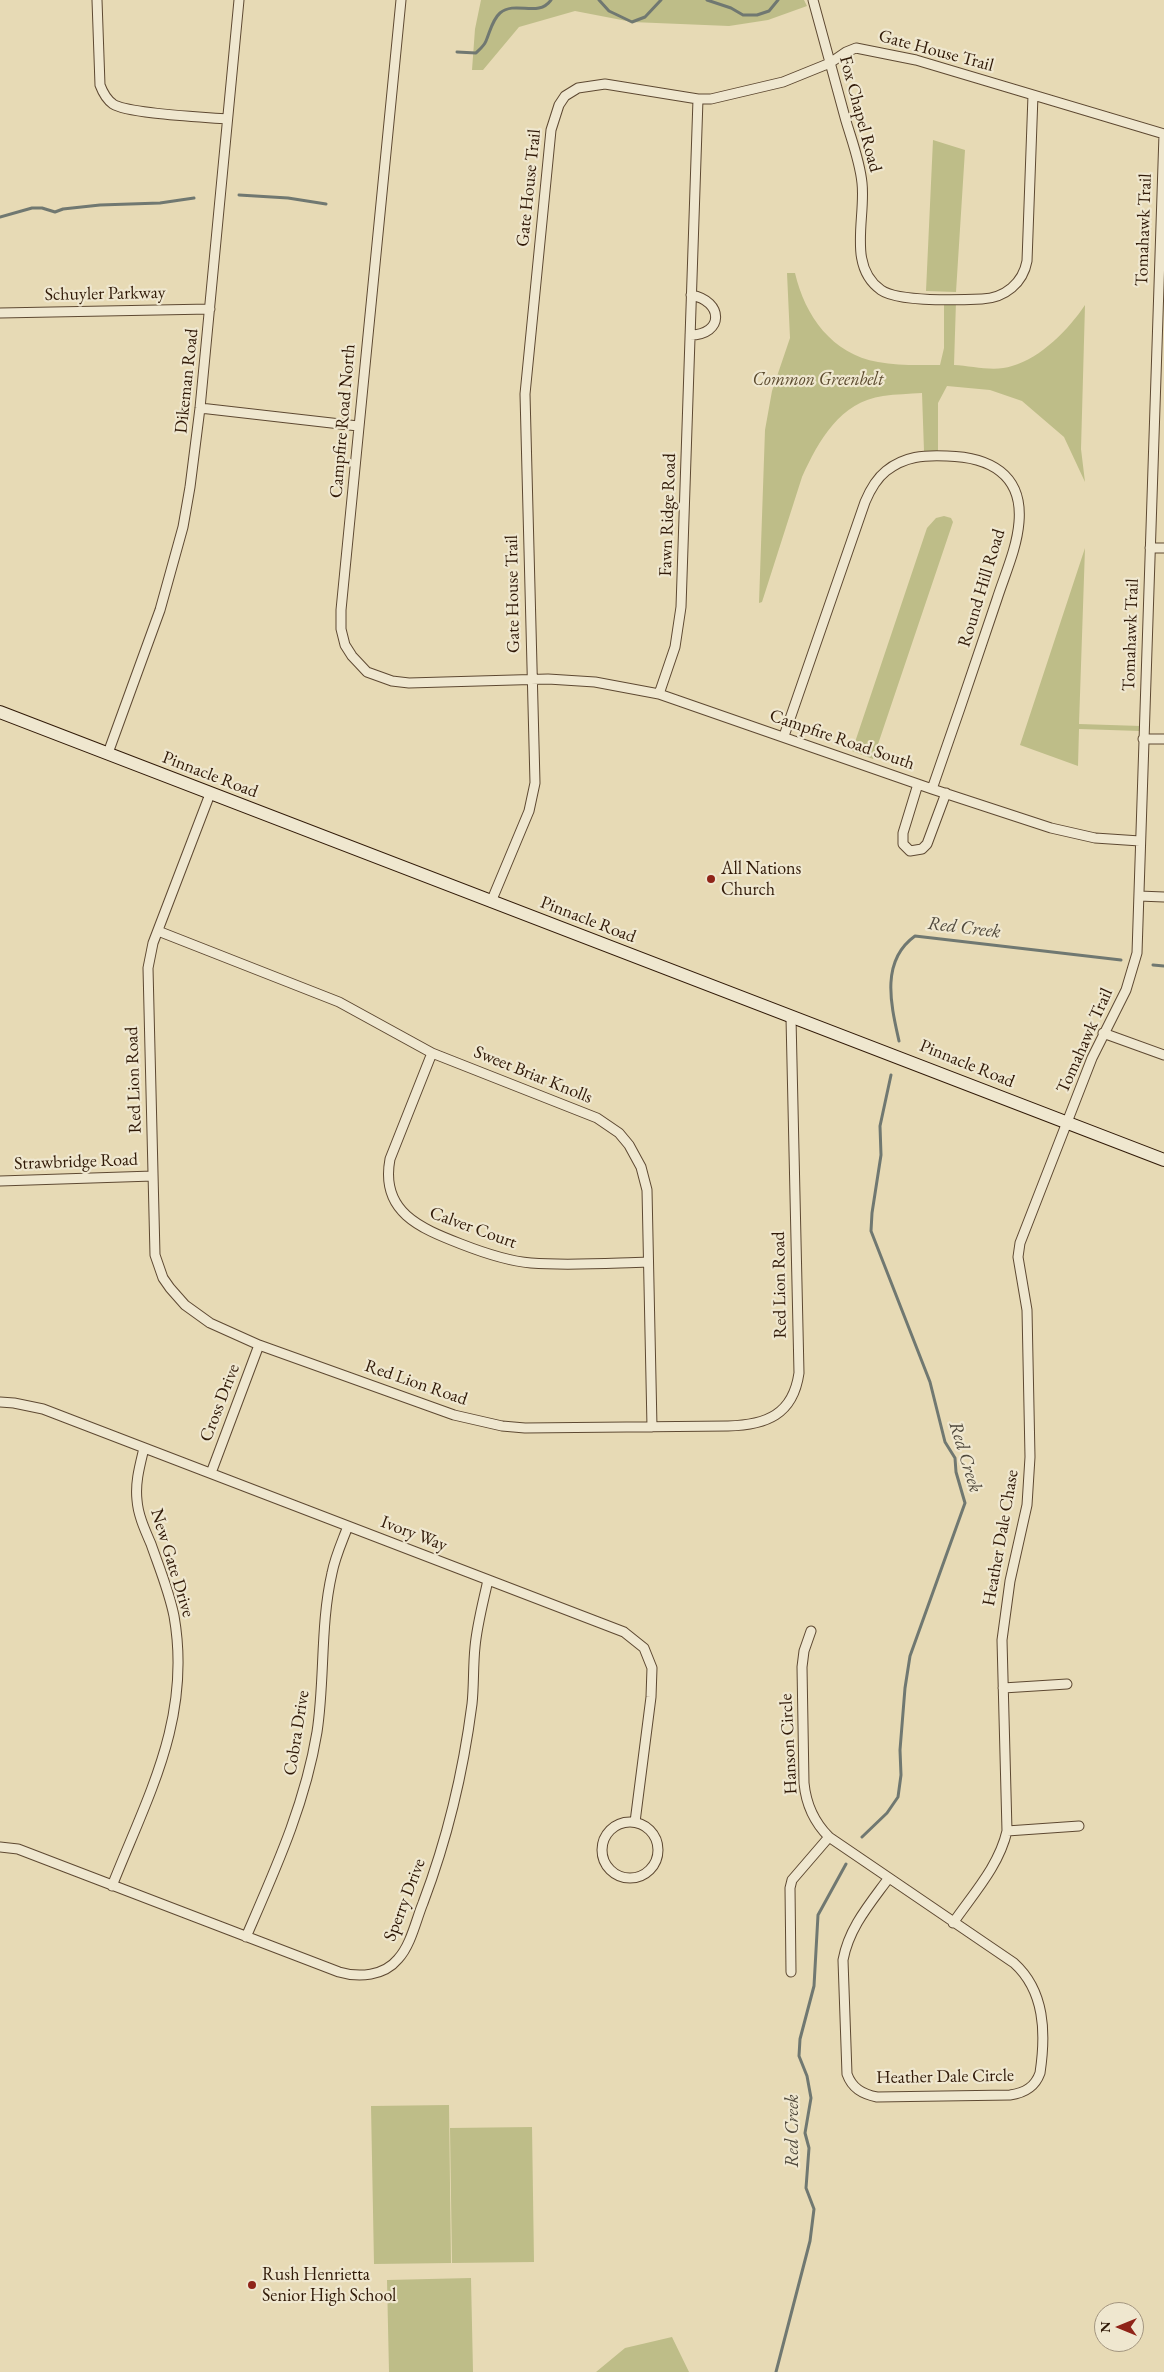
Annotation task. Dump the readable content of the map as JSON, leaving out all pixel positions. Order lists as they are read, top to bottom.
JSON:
{
  "streets": {
    "street": [
      "Gate House Trail",
      "Fox Chapel Road",
      "Tomahawk Trail",
      "Schuyler Parkway",
      "Dikeman Road",
      "Campfire Road North",
      "Fawn Ridge Road",
      "Round Hill Road",
      "Campfire Road South",
      "Pinnacle Road",
      "Sweet Briar Knolls",
      "Red Lion Road",
      "Strawbridge Road",
      "Calver Court",
      "Cross Drive",
      "Ivory Way",
      "Heather Dale Chase",
      "New Gate Drive",
      "Cobra Drive",
      "Hanson Circle",
      "Sperry Drive",
      "Heather Dale Circle"
    ]
  },
  "crossings": [
    ["Gate House Trail", "Fox Chapel Road"],
    ["Gate House Trail", "Tomahawk Trail"],
    ["Gate House Trail", "Campfire Road North"],
    ["Gate House Trail", "Fawn Ridge Road"],
    ["Gate House Trail", "Campfire Road South"],
    ["Gate House Trail", "Pinnacle Road"],
    ["Tomahawk Trail", "Campfire Road South"],
    ["Tomahawk Trail", "Pinnacle Road"],
    ["Tomahawk Trail", "Heather Dale Chase"],
    ["Schuyler Parkway", "Dikeman Road"],
    ["Dikeman Road", "Pinnacle Road"],
    ["Campfire Road North", "Campfire Road South"],
    ["Fawn Ridge Road", "Campfire Road South"],
    ["Round Hill Road", "Campfire Road South"],
    ["Pinnacle Road", "Red Lion Road"],
    ["Pinnacle Road", "Heather Dale Chase"],
    ["Sweet Briar Knolls", "Red Lion Road"],
    ["Sweet Briar Knolls", "Calver Court"],
    ["Red Lion Road", "Strawbridge Road"],
    ["Red Lion Road", "Cross Drive"],
    ["Cross Drive", "Ivory Way"],
    ["Ivory Way", "New Gate Drive"],
    ["Ivory Way", "Cobra Drive"],
    ["Ivory Way", "Sperry Drive"],
    ["Heather Dale Chase", "Heather Dale Circle"],
    ["New Gate Drive", "Sperry Drive"],
    ["Cobra Drive", "Sperry Drive"],
    ["Hanson Circle", "Heather Dale Circle"]
  ],
  "water": ["Red Creek"],
  "parks": ["Common Greenbelt"],
  "places": ["All Nations Church", "Rush Henrietta Senior High School"],
  "north": "left"
}
